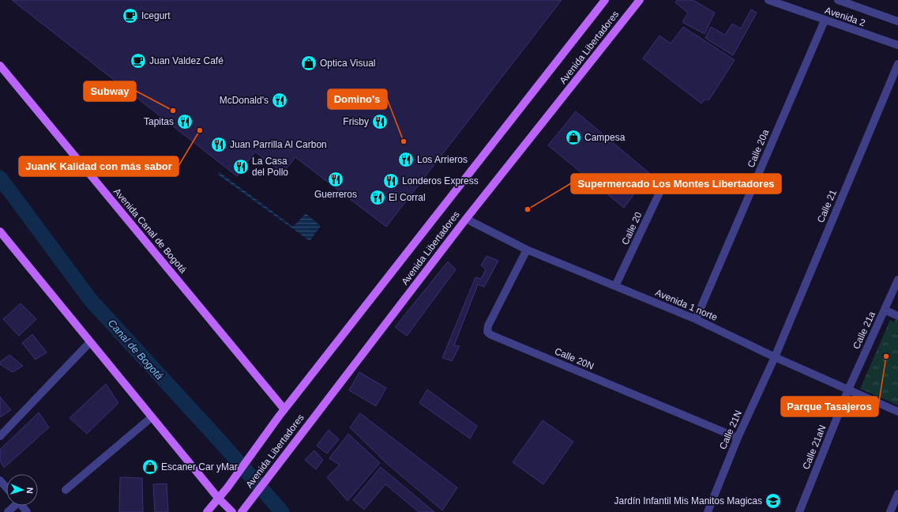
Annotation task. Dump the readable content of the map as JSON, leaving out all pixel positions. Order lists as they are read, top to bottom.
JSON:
{
  "streets": {
    "main road": ["Avenida Libertadores", "Avenida Canal de Bogotá"],
    "street": [
      "Avenida 2",
      "Calle 20a",
      "Calle 21",
      "Calle 20",
      "Avenida 1 norte",
      "Calle 21a",
      "Calle 20N",
      "Calle 21N",
      "Calle 21aN"
    ]
  },
  "crossings": [
    ["Avenida 2", "Calle 20a"],
    ["Avenida Libertadores", "Avenida Canal de Bogotá"],
    ["Avenida Libertadores", "Avenida 1 norte"],
    ["Calle 20a", "Avenida 1 norte"],
    ["Calle 21", "Avenida 1 norte"],
    ["Calle 21", "Calle 21N"],
    ["Calle 20", "Avenida 1 norte"],
    ["Avenida 1 norte", "Calle 21a"],
    ["Avenida 1 norte", "Calle 20N"],
    ["Avenida 1 norte", "Calle 21N"],
    ["Avenida 1 norte", "Calle 21aN"],
    ["Calle 21a", "Calle 21aN"],
    ["Calle 20N", "Calle 21N"]
  ],
  "water": ["Canal de Bogotá"],
  "places": {
    "cafe": ["Icegurt", "Juan Valdez Café"],
    "shop": ["Optica Visual", "Campesa", "Escaner Car yMar"],
    "restaurant": [
      "McDonald's",
      "Tapitas",
      "Frisby",
      "Juan Parrilla Al Carbon",
      "Los Arrieros",
      "La Casa del Pollo",
      "Guerreros",
      "Londeros Express",
      "El Corral"
    ],
    "other": [
      "Subway",
      "JuanK Kalidad con más sabor",
      "Domino's",
      "Supermercado Los Montes Libertadores",
      "Parque Tasajeros"
    ],
    "school or university": ["Jardín Infantil Mis Manitos Magicas"]
  },
  "north": "right"
}
